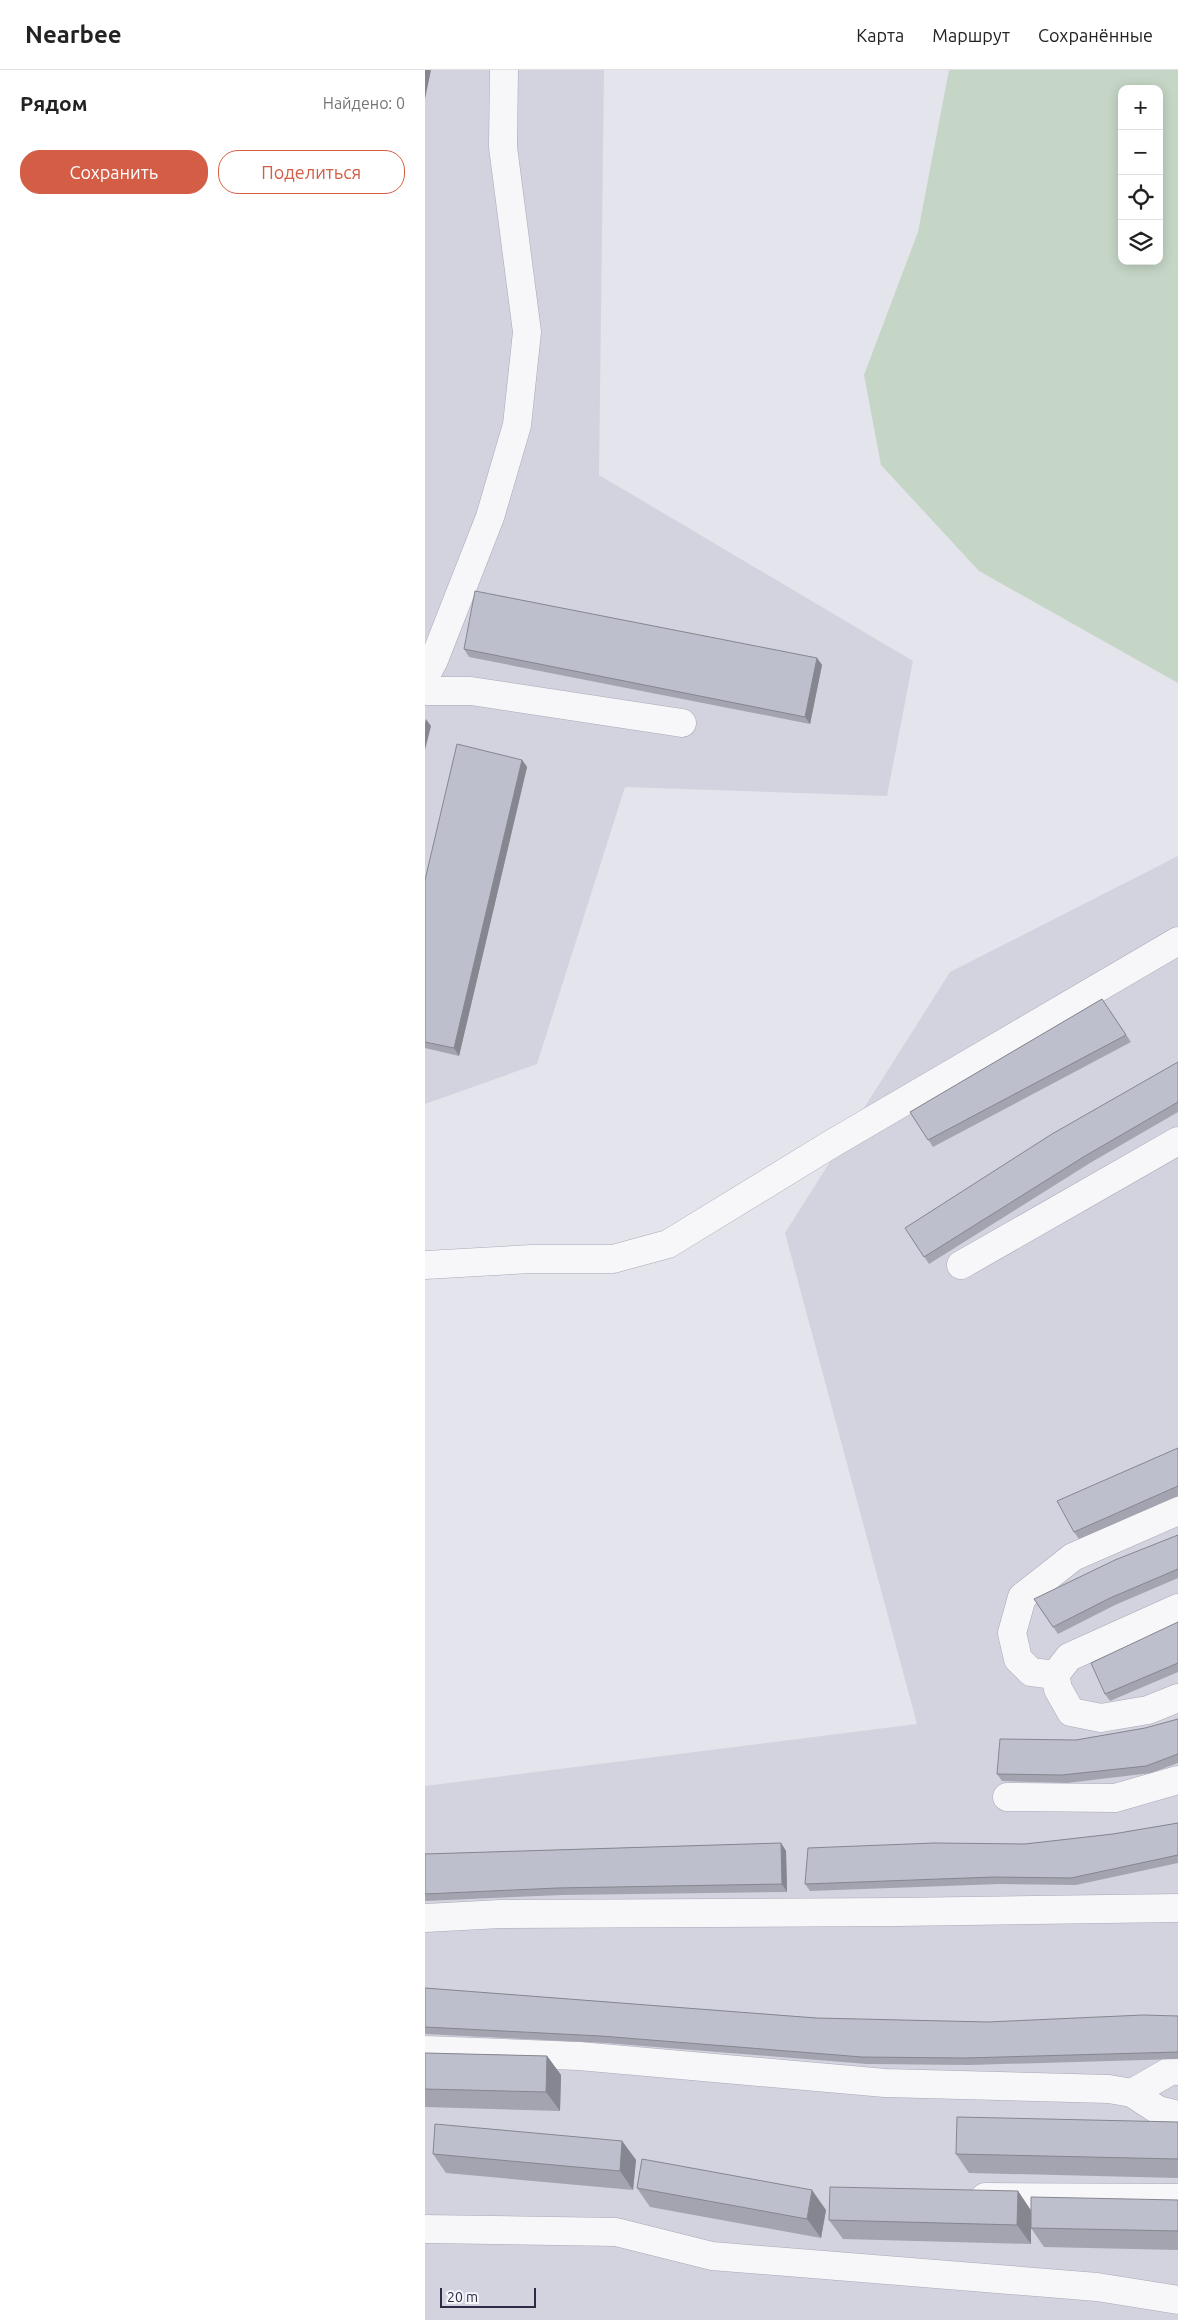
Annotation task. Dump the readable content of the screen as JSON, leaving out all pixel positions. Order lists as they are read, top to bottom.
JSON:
{
  "scale_bar": "20 m",
  "page": {
    "header": "Nearbee",
    "nav": ["Карта", "Маршрут", "Сохранённые"],
    "heading": ["Рядом", "Найдено: 0"],
    "map_buttons": ["+", "−"],
    "buttons": ["Сохранить", "Поделиться"],
    "scale": "20 m"
  }
}
